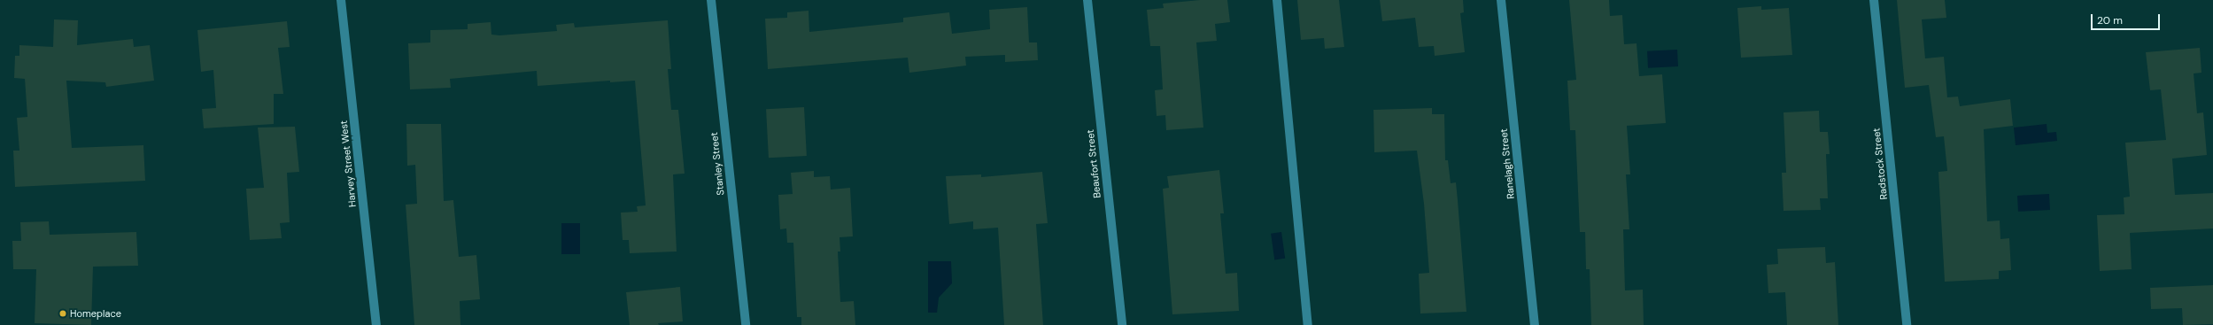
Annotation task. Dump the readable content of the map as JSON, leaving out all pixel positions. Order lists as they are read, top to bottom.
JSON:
{
  "streets": {
    "street": [
      "Harvey Street West",
      "Stanley Street",
      "Beaufort Street",
      "Ranelagh Street",
      "Radstock Street"
    ]
  },
  "places": ["Homeplace"],
  "scale_bar": "20 m"
}
